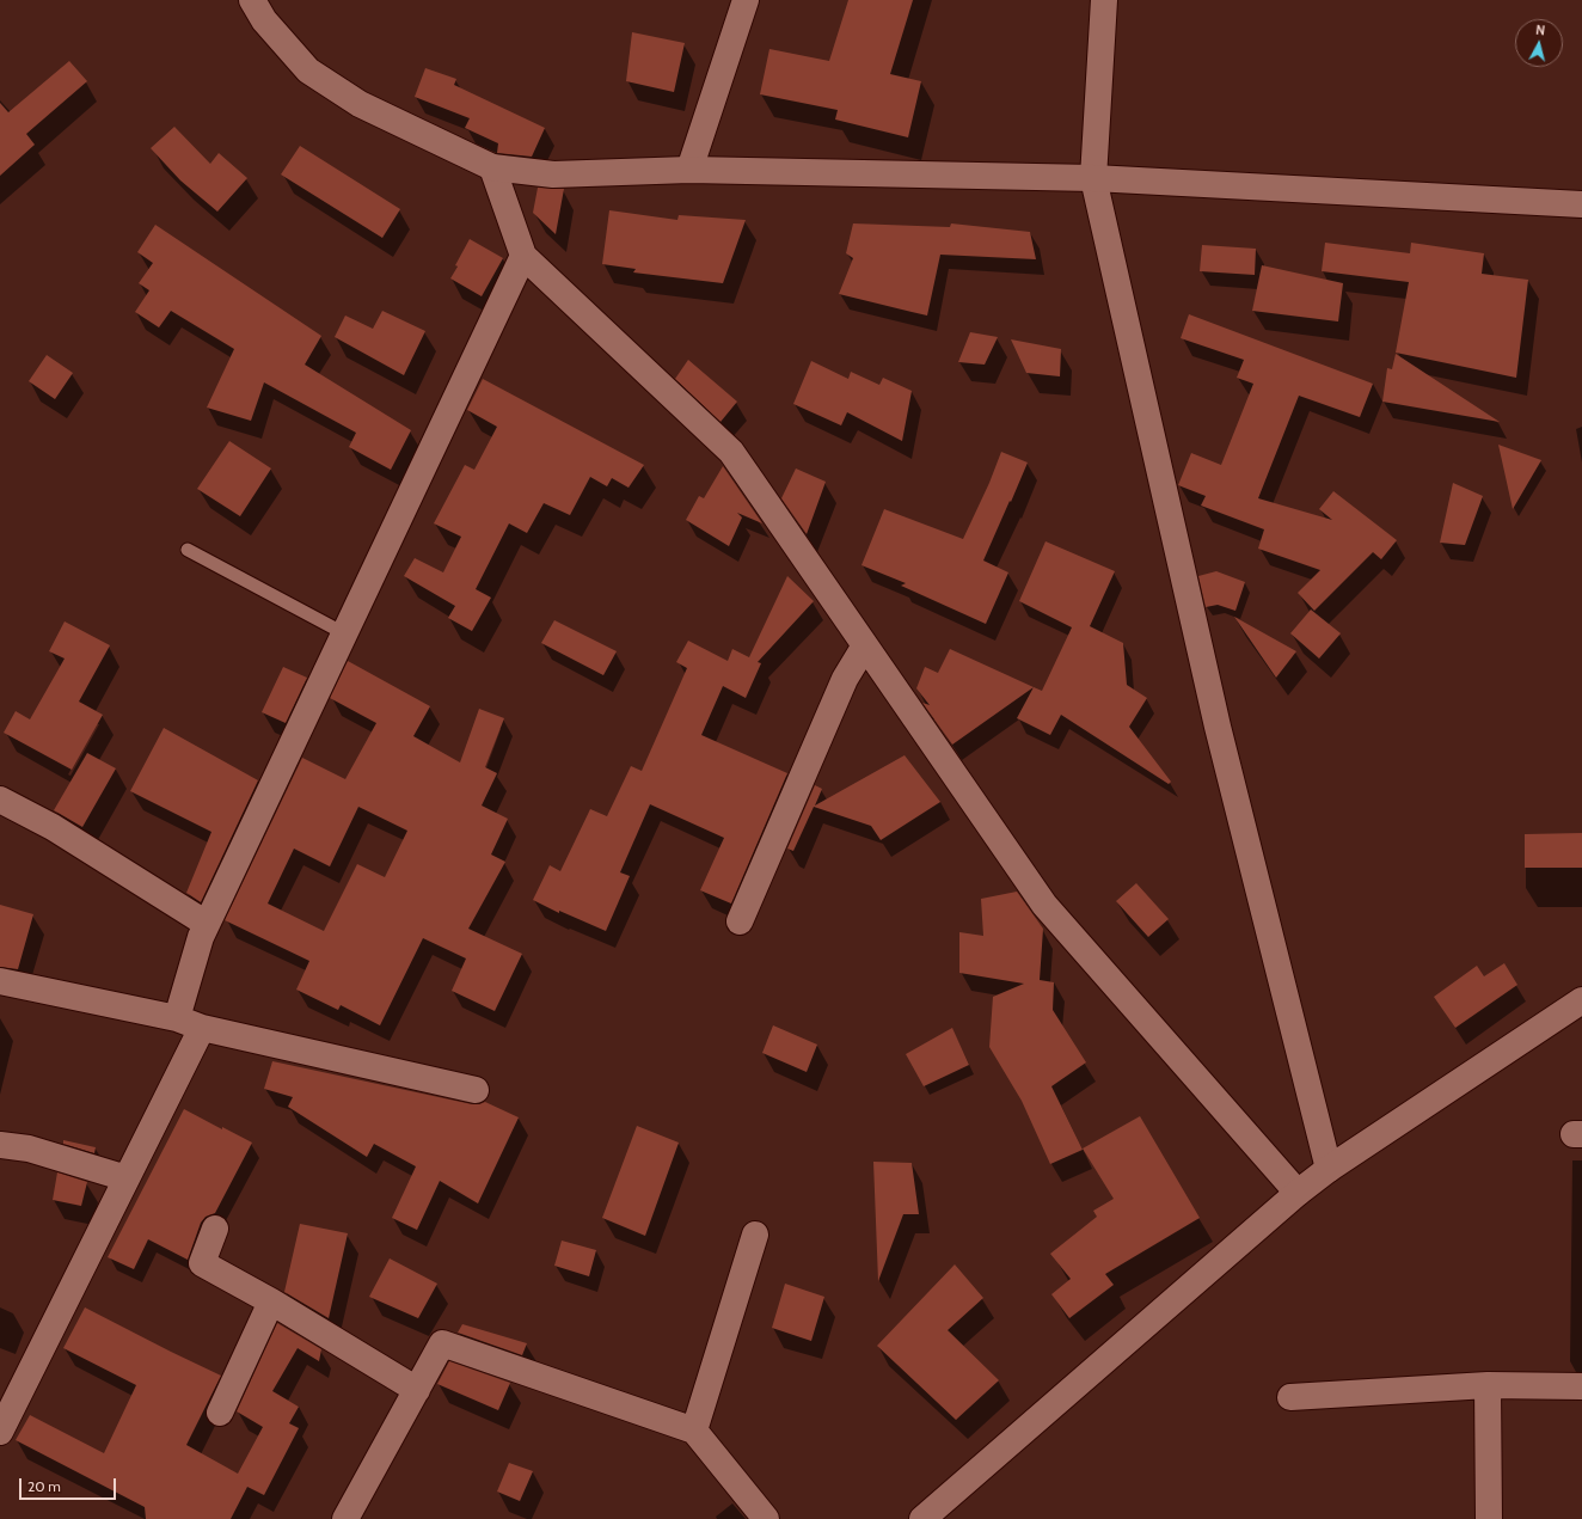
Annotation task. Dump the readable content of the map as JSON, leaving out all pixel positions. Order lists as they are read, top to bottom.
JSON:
{
  "scale_bar": "20 m",
  "north": "top"
}
